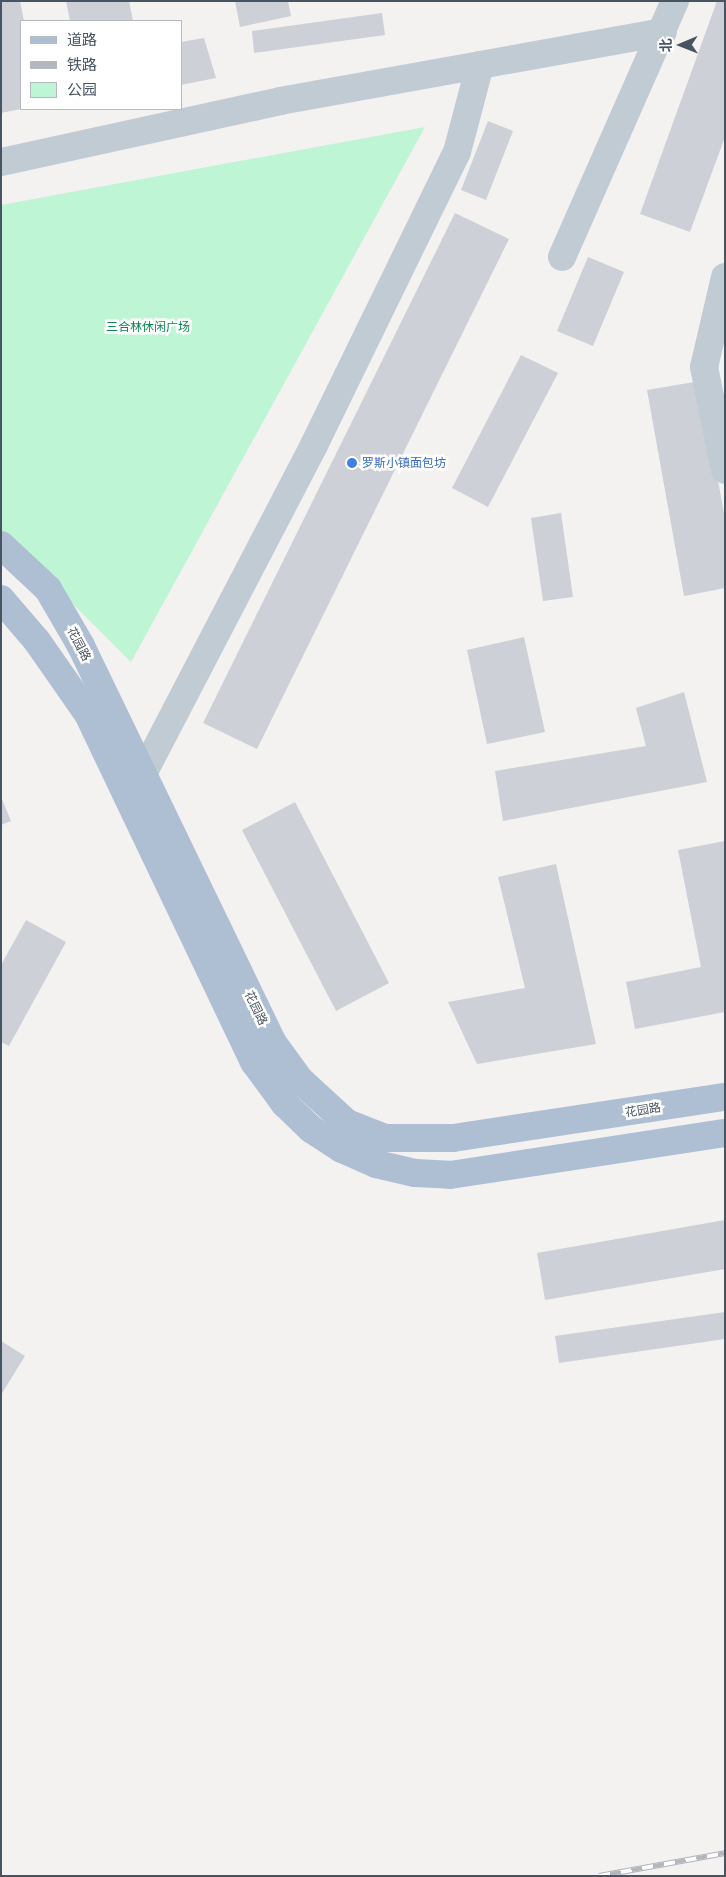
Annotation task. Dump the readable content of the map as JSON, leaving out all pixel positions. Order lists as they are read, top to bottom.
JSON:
{
  "streets": {
    "main road": ["花园路"]
  },
  "parks": ["三合林休闲广场"],
  "places": ["罗斯小镇面包坊"],
  "legend": ["道路", "铁路", "公园"],
  "north": "left"
}
